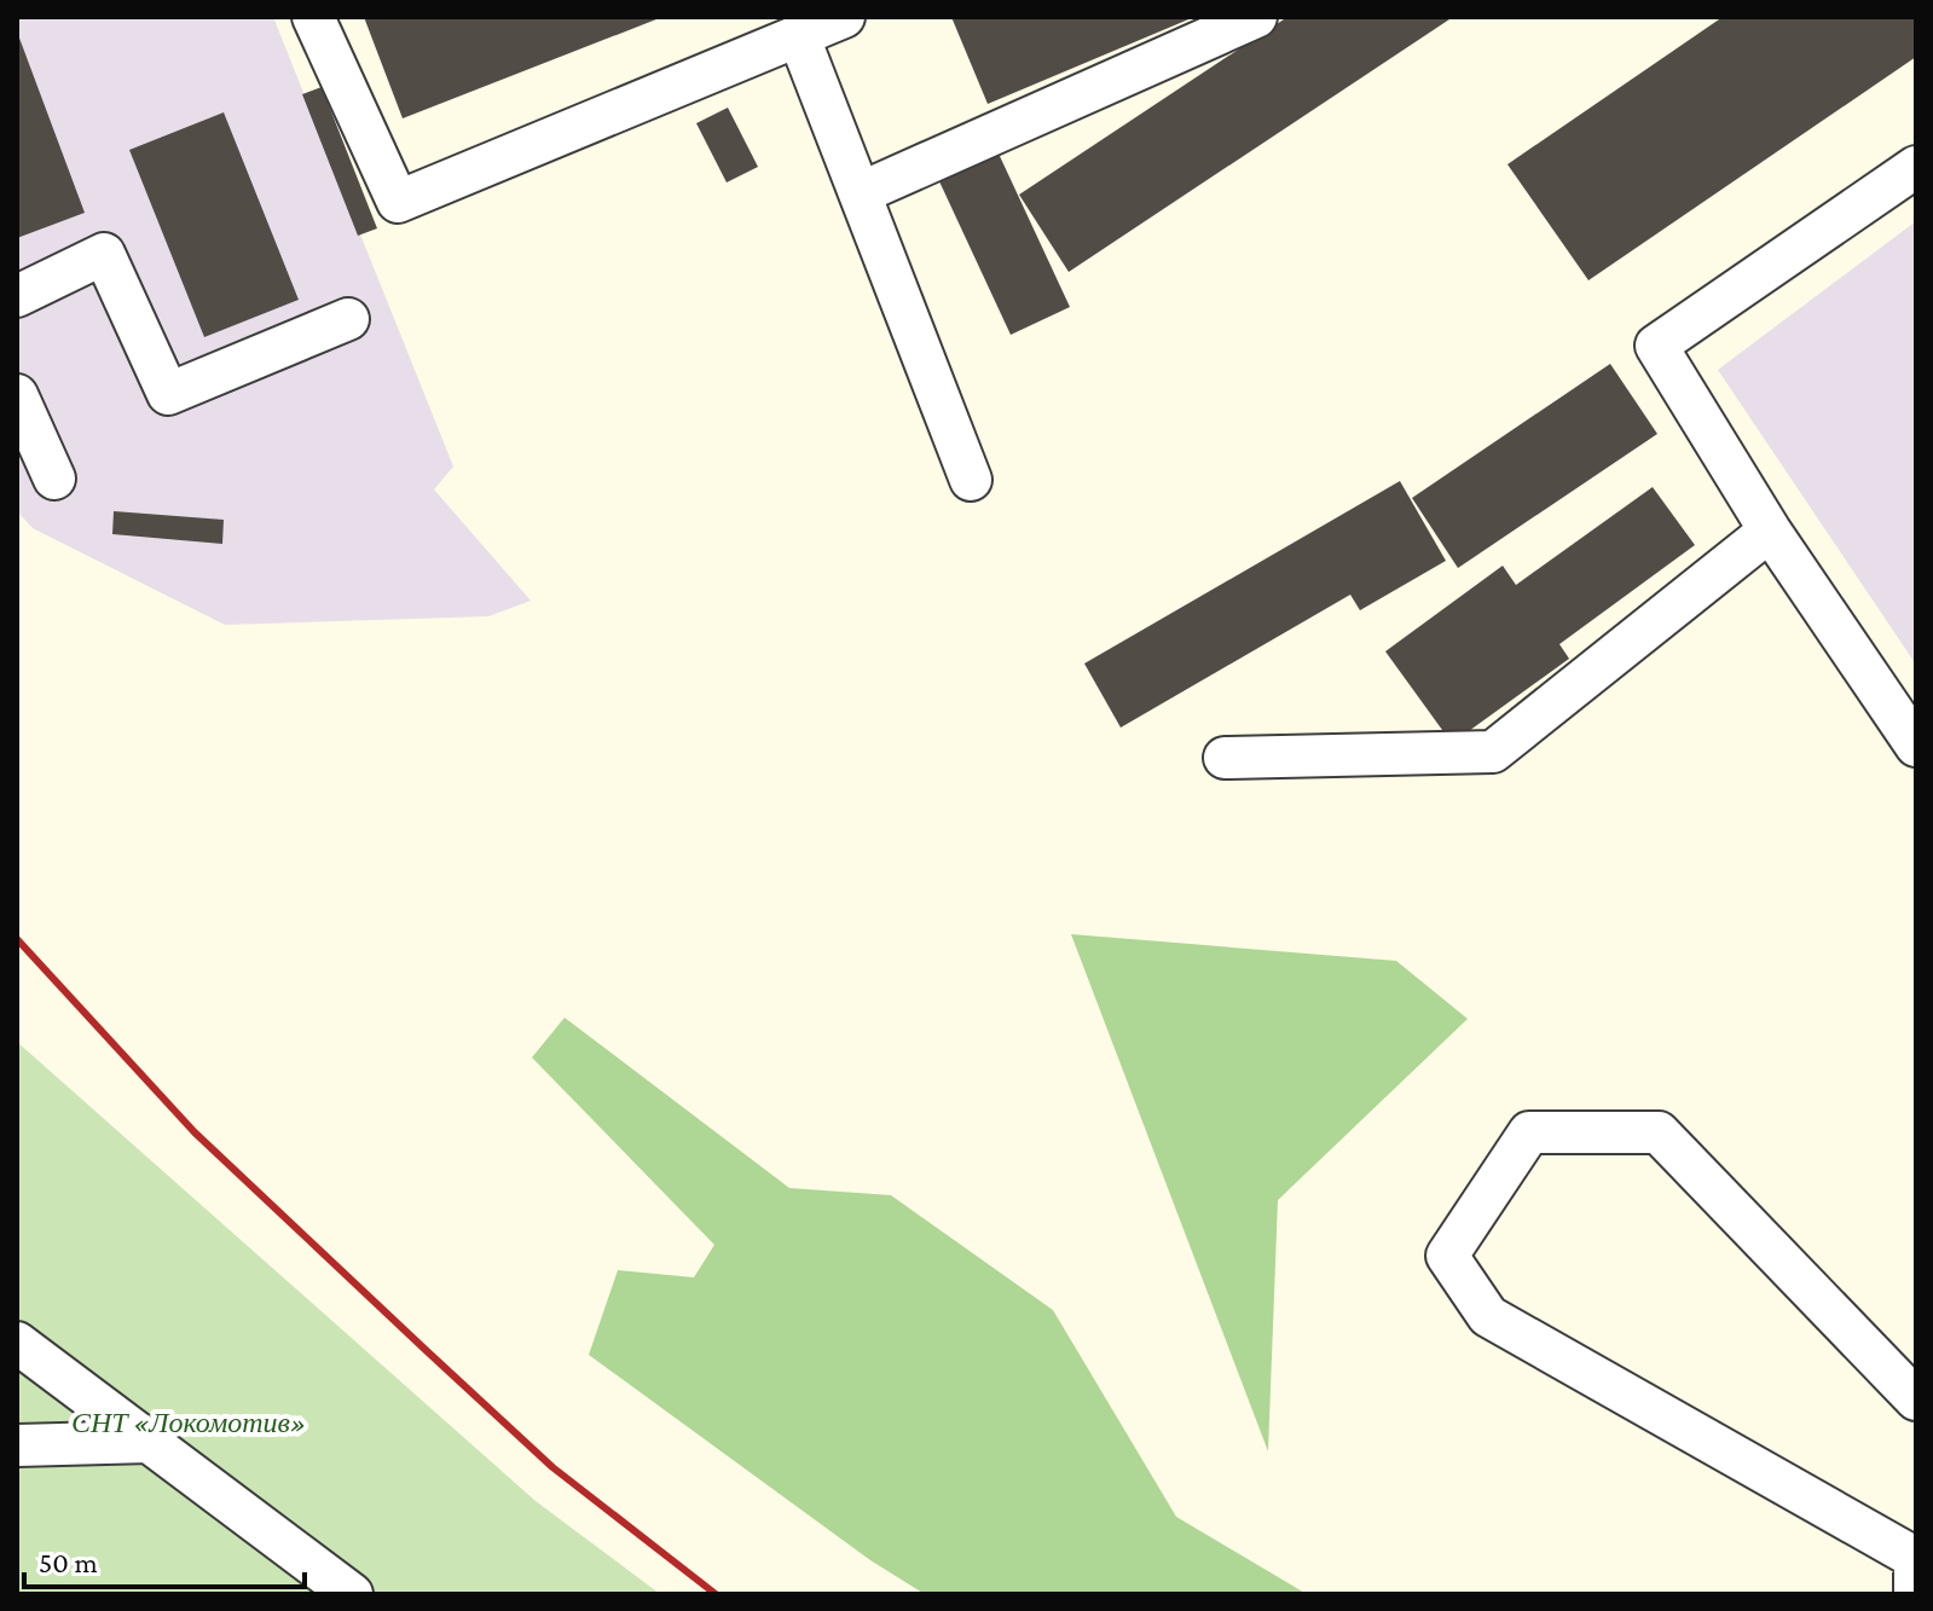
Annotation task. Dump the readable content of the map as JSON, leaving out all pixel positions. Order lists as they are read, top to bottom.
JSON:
{
  "parks": ["СНТ «Локомотив»"],
  "scale_bar": "50 m"
}
